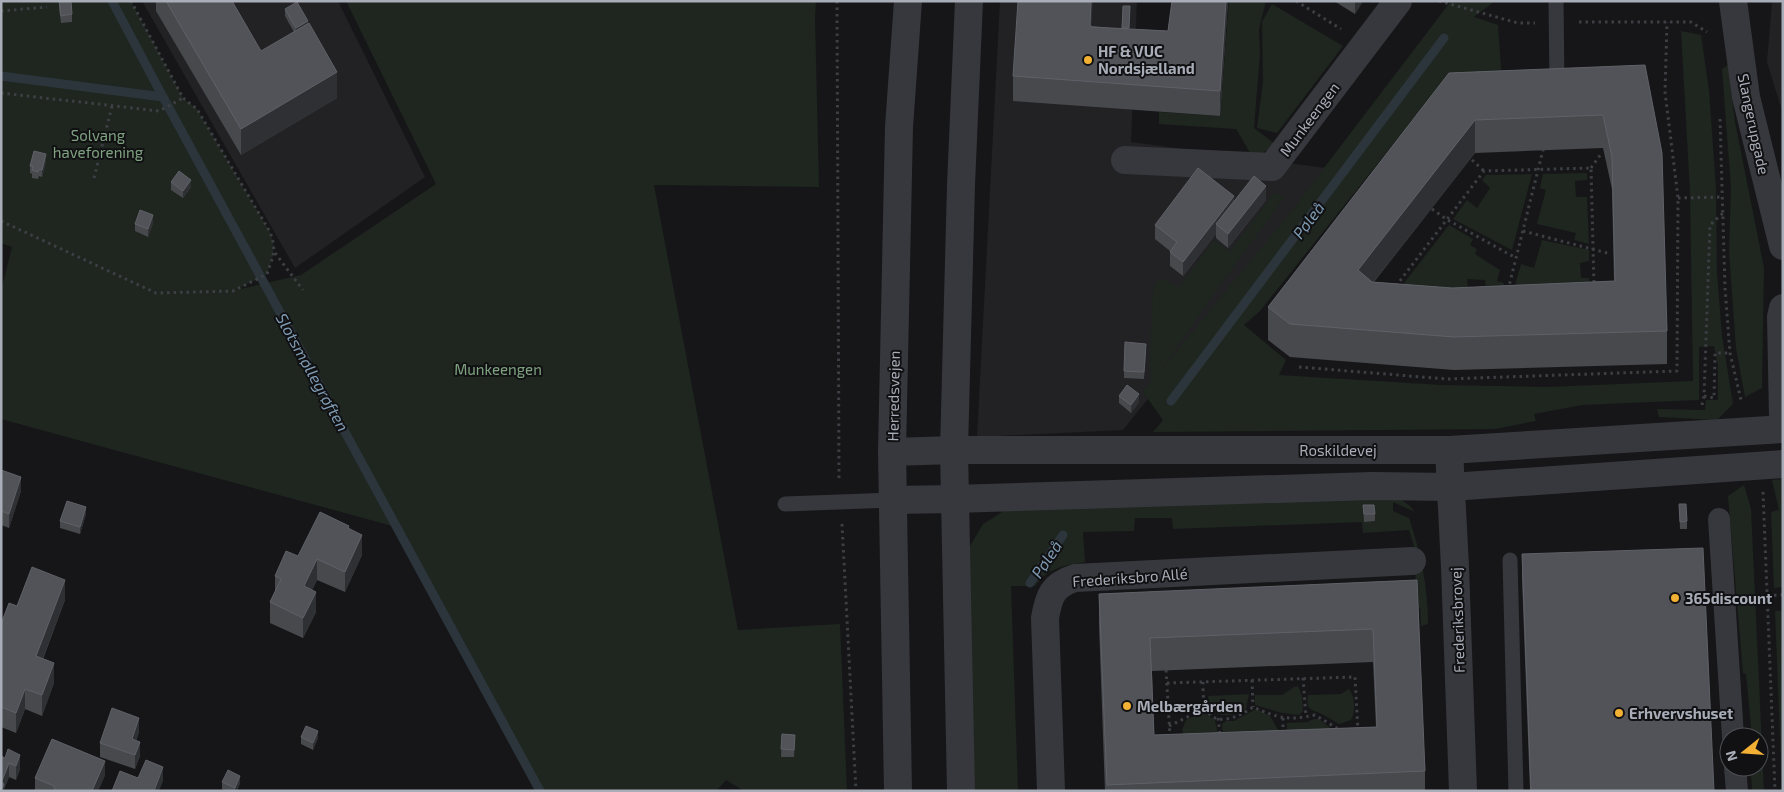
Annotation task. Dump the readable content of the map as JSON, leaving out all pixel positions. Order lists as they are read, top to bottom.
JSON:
{
  "streets": {
    "street": [
      "Munkeengen",
      "Slangerupgade",
      "Herredsvejen",
      "Roskildevej",
      "Frederiksbro Allé",
      "Frederiksbrovej"
    ]
  },
  "crossings": [
    ["Herredsvejen", "Roskildevej"],
    ["Roskildevej", "Frederiksbrovej"]
  ],
  "water": ["Pøleå", "Slotsmøllegrøften"],
  "parks": ["Solvang haveforening", "Munkeengen"],
  "places": [
    "HF & VUC Nordsjælland",
    "365discount",
    "Melbærgården",
    "Erhvervshuset"
  ],
  "north": "left"
}
